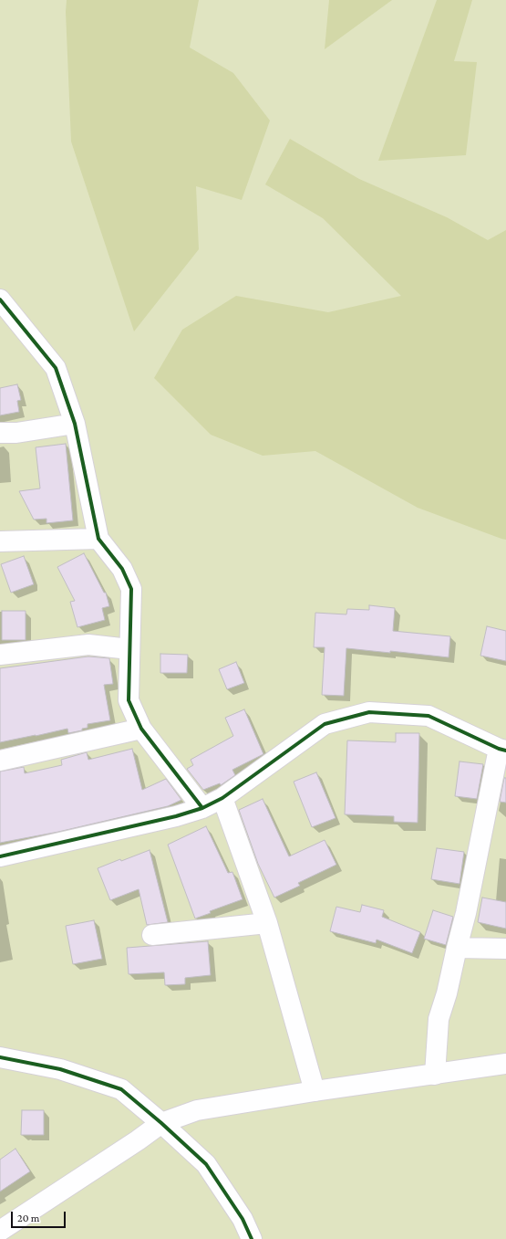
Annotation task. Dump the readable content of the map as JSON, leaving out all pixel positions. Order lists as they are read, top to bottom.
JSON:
{
  "scale_bar": "20 m"
}
